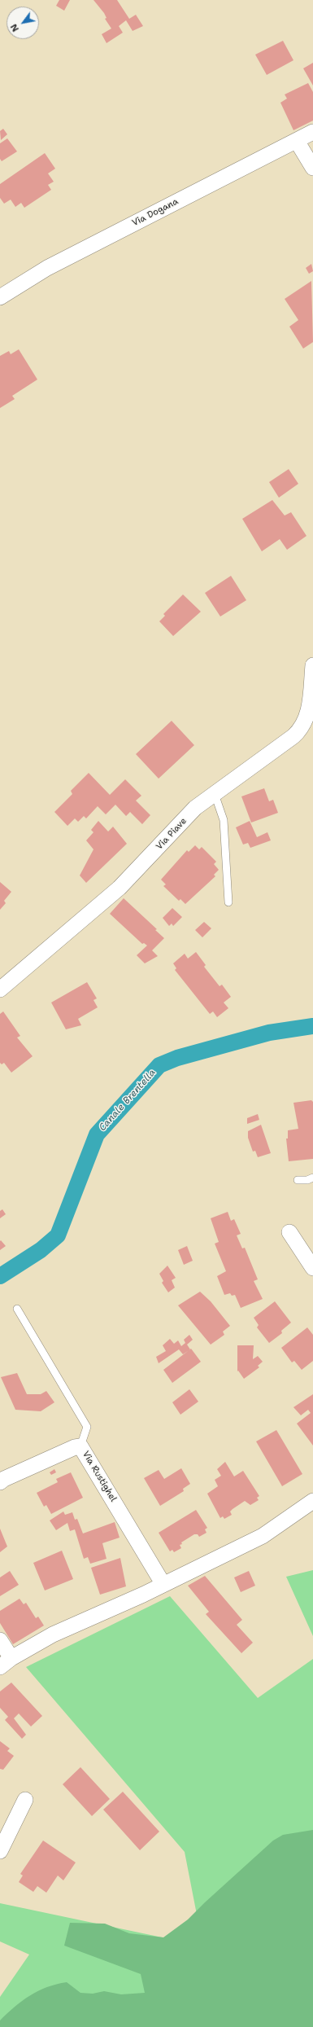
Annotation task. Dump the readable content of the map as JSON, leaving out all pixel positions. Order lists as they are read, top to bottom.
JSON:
{
  "streets": {
    "street": ["Via Dogana", "Via Piave", "Via Rustighel"]
  },
  "water": ["Canale Brentella"],
  "north": "bottom left"
}
